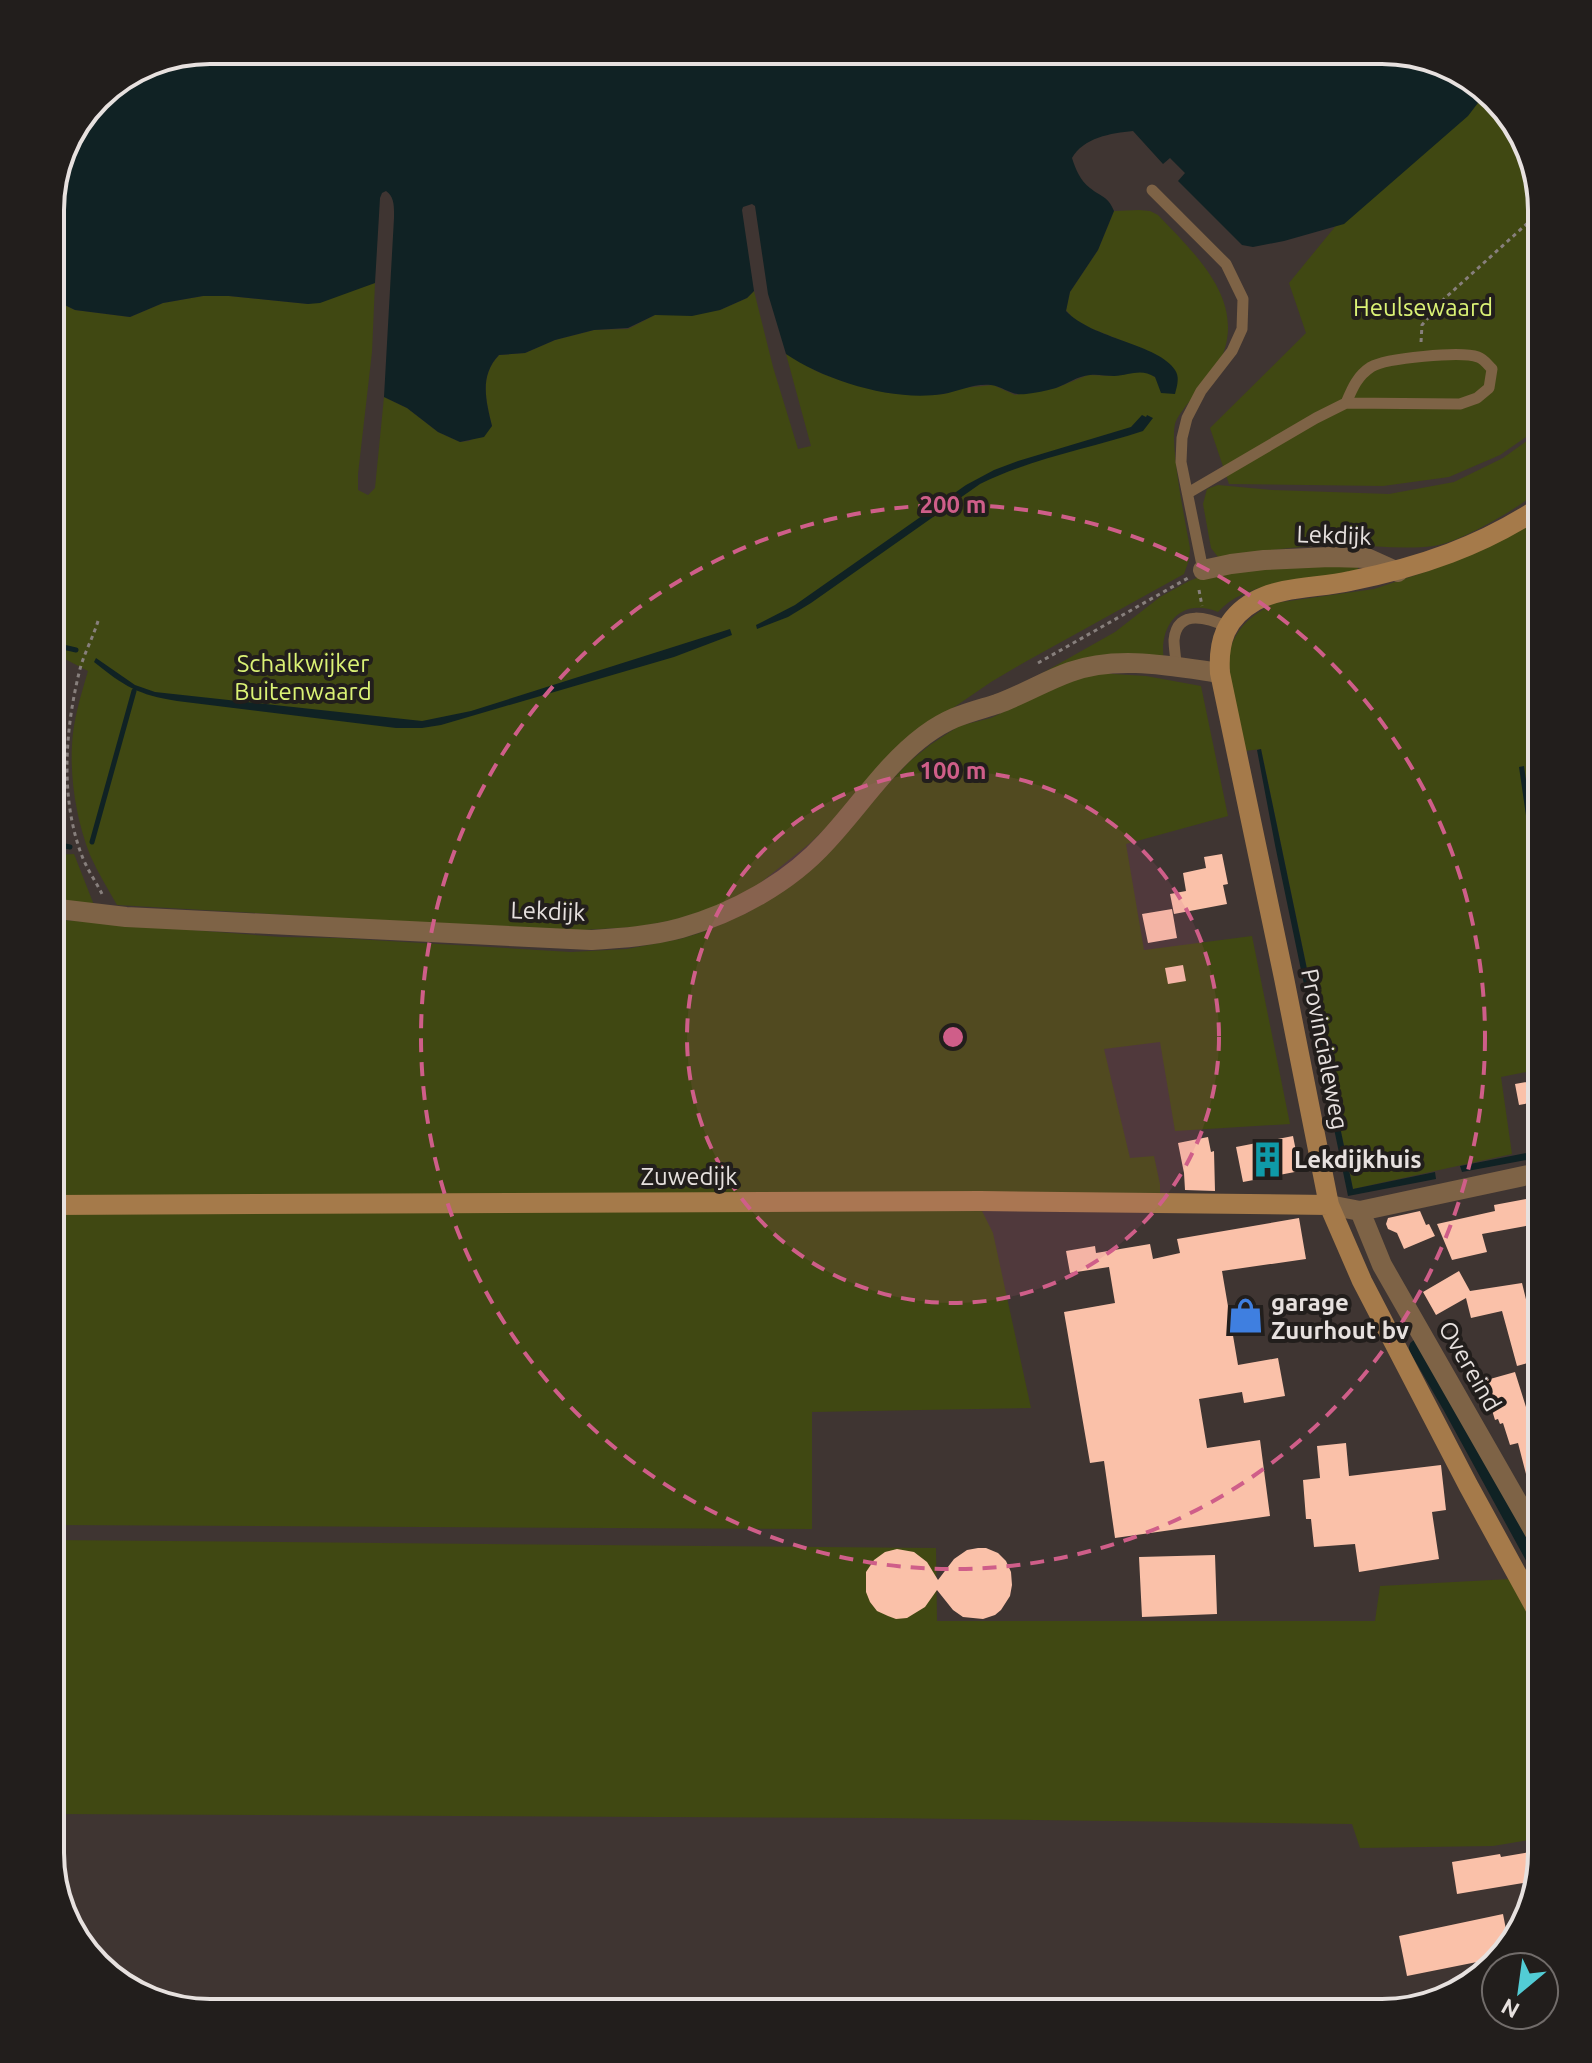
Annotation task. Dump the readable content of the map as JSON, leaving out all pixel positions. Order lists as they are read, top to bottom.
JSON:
{
  "streets": {
    "street": [
      "Lekdijk",
      "Provincialeweg",
      "Zuwedijk",
      "Overeind"
    ]
  },
  "crossings": [
    ["Lekdijk", "Provincialeweg"],
    ["Provincialeweg", "Zuwedijk"]
  ],
  "parks": ["Heulsewaard", "Schalkwijker Buitenwaard"],
  "places": {
    "building": ["Lekdijkhuis"],
    "shop": ["garage Zuurhout bv"]
  },
  "north": "bottom left",
  "rings": ["200 m", "100 m"]
}
